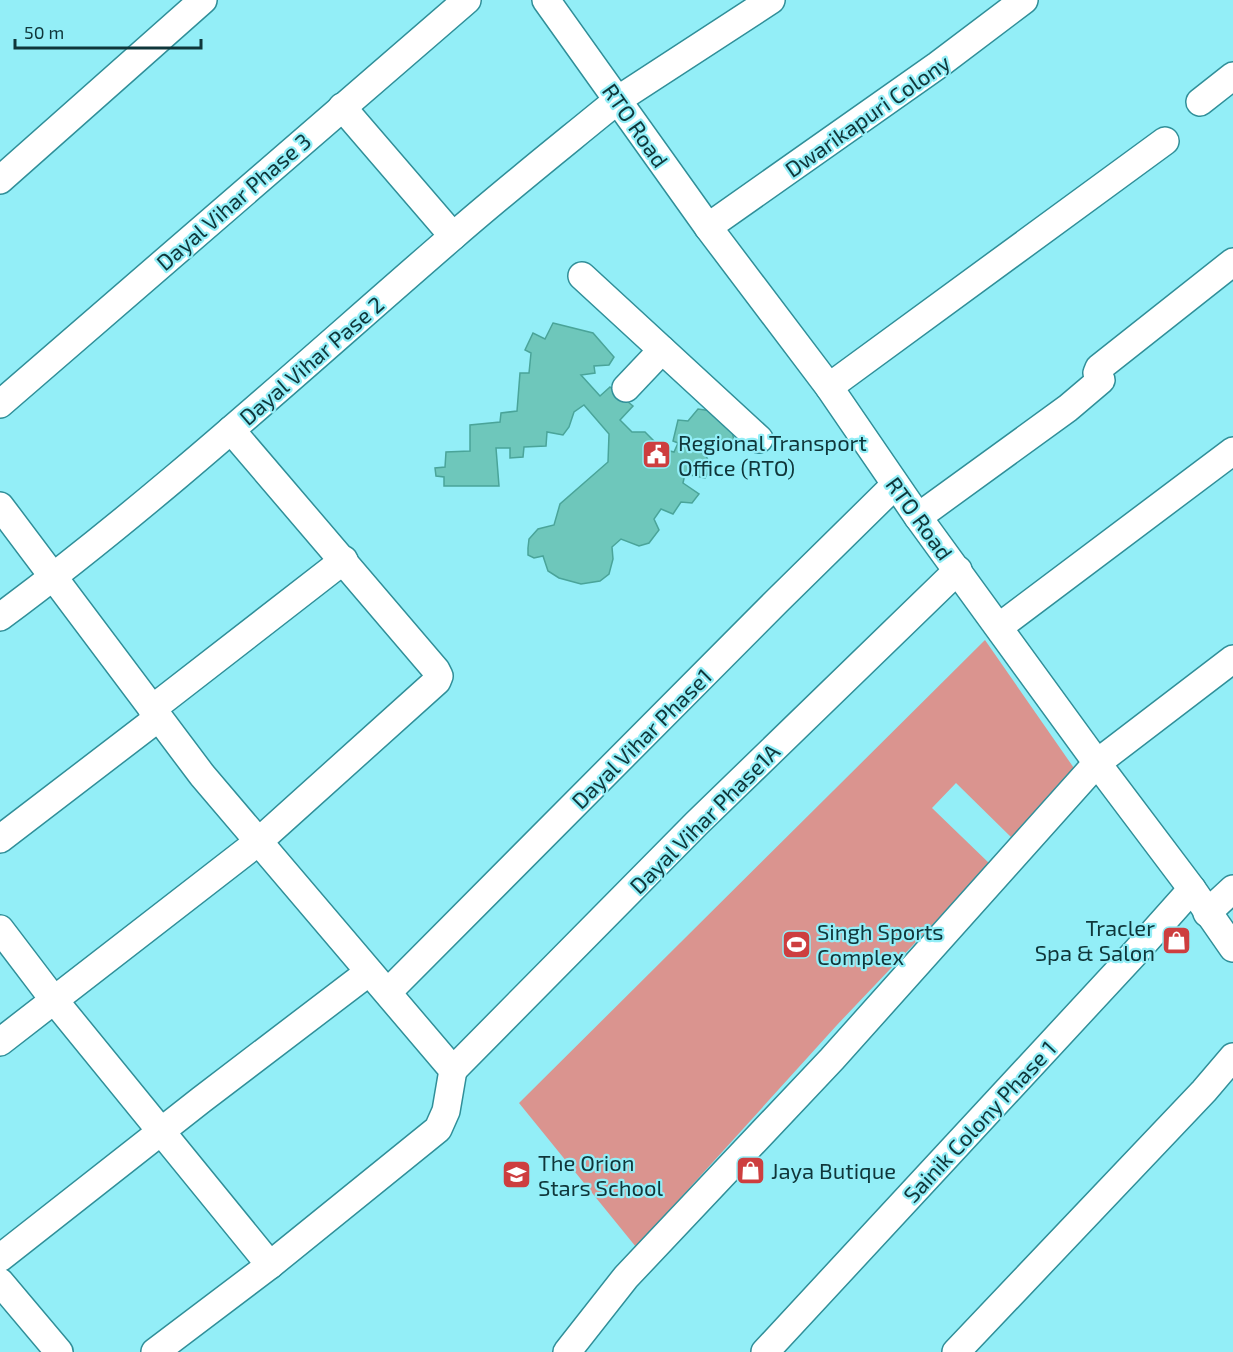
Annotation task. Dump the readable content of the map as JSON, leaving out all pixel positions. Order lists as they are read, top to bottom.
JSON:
{
  "streets": {
    "street": [
      "Dwarikapuri Colony",
      "RTO Road",
      "Dayal Vihar Phase 3",
      "Dayal Vihar Pase 2",
      "Dayal Vihar Phase1",
      "Dayal Vihar Phase1A",
      "Sainik Colony Phase 1"
    ]
  },
  "crossings": [
    ["Dwarikapuri Colony", "RTO Road"],
    ["RTO Road", "Dayal Vihar Pase 2"],
    ["RTO Road", "Dayal Vihar Phase1"],
    ["RTO Road", "Dayal Vihar Phase1A"],
    ["RTO Road", "Sainik Colony Phase 1"]
  ],
  "places": {
    "public building": ["Regional Transport Office (RTO)"],
    "shop": ["Tracler Spa & Salon", "Jaya Butique"],
    "sports": ["Singh Sports Complex"],
    "school or university": ["The Orion Stars School"]
  },
  "scale_bar": "50 m"
}
